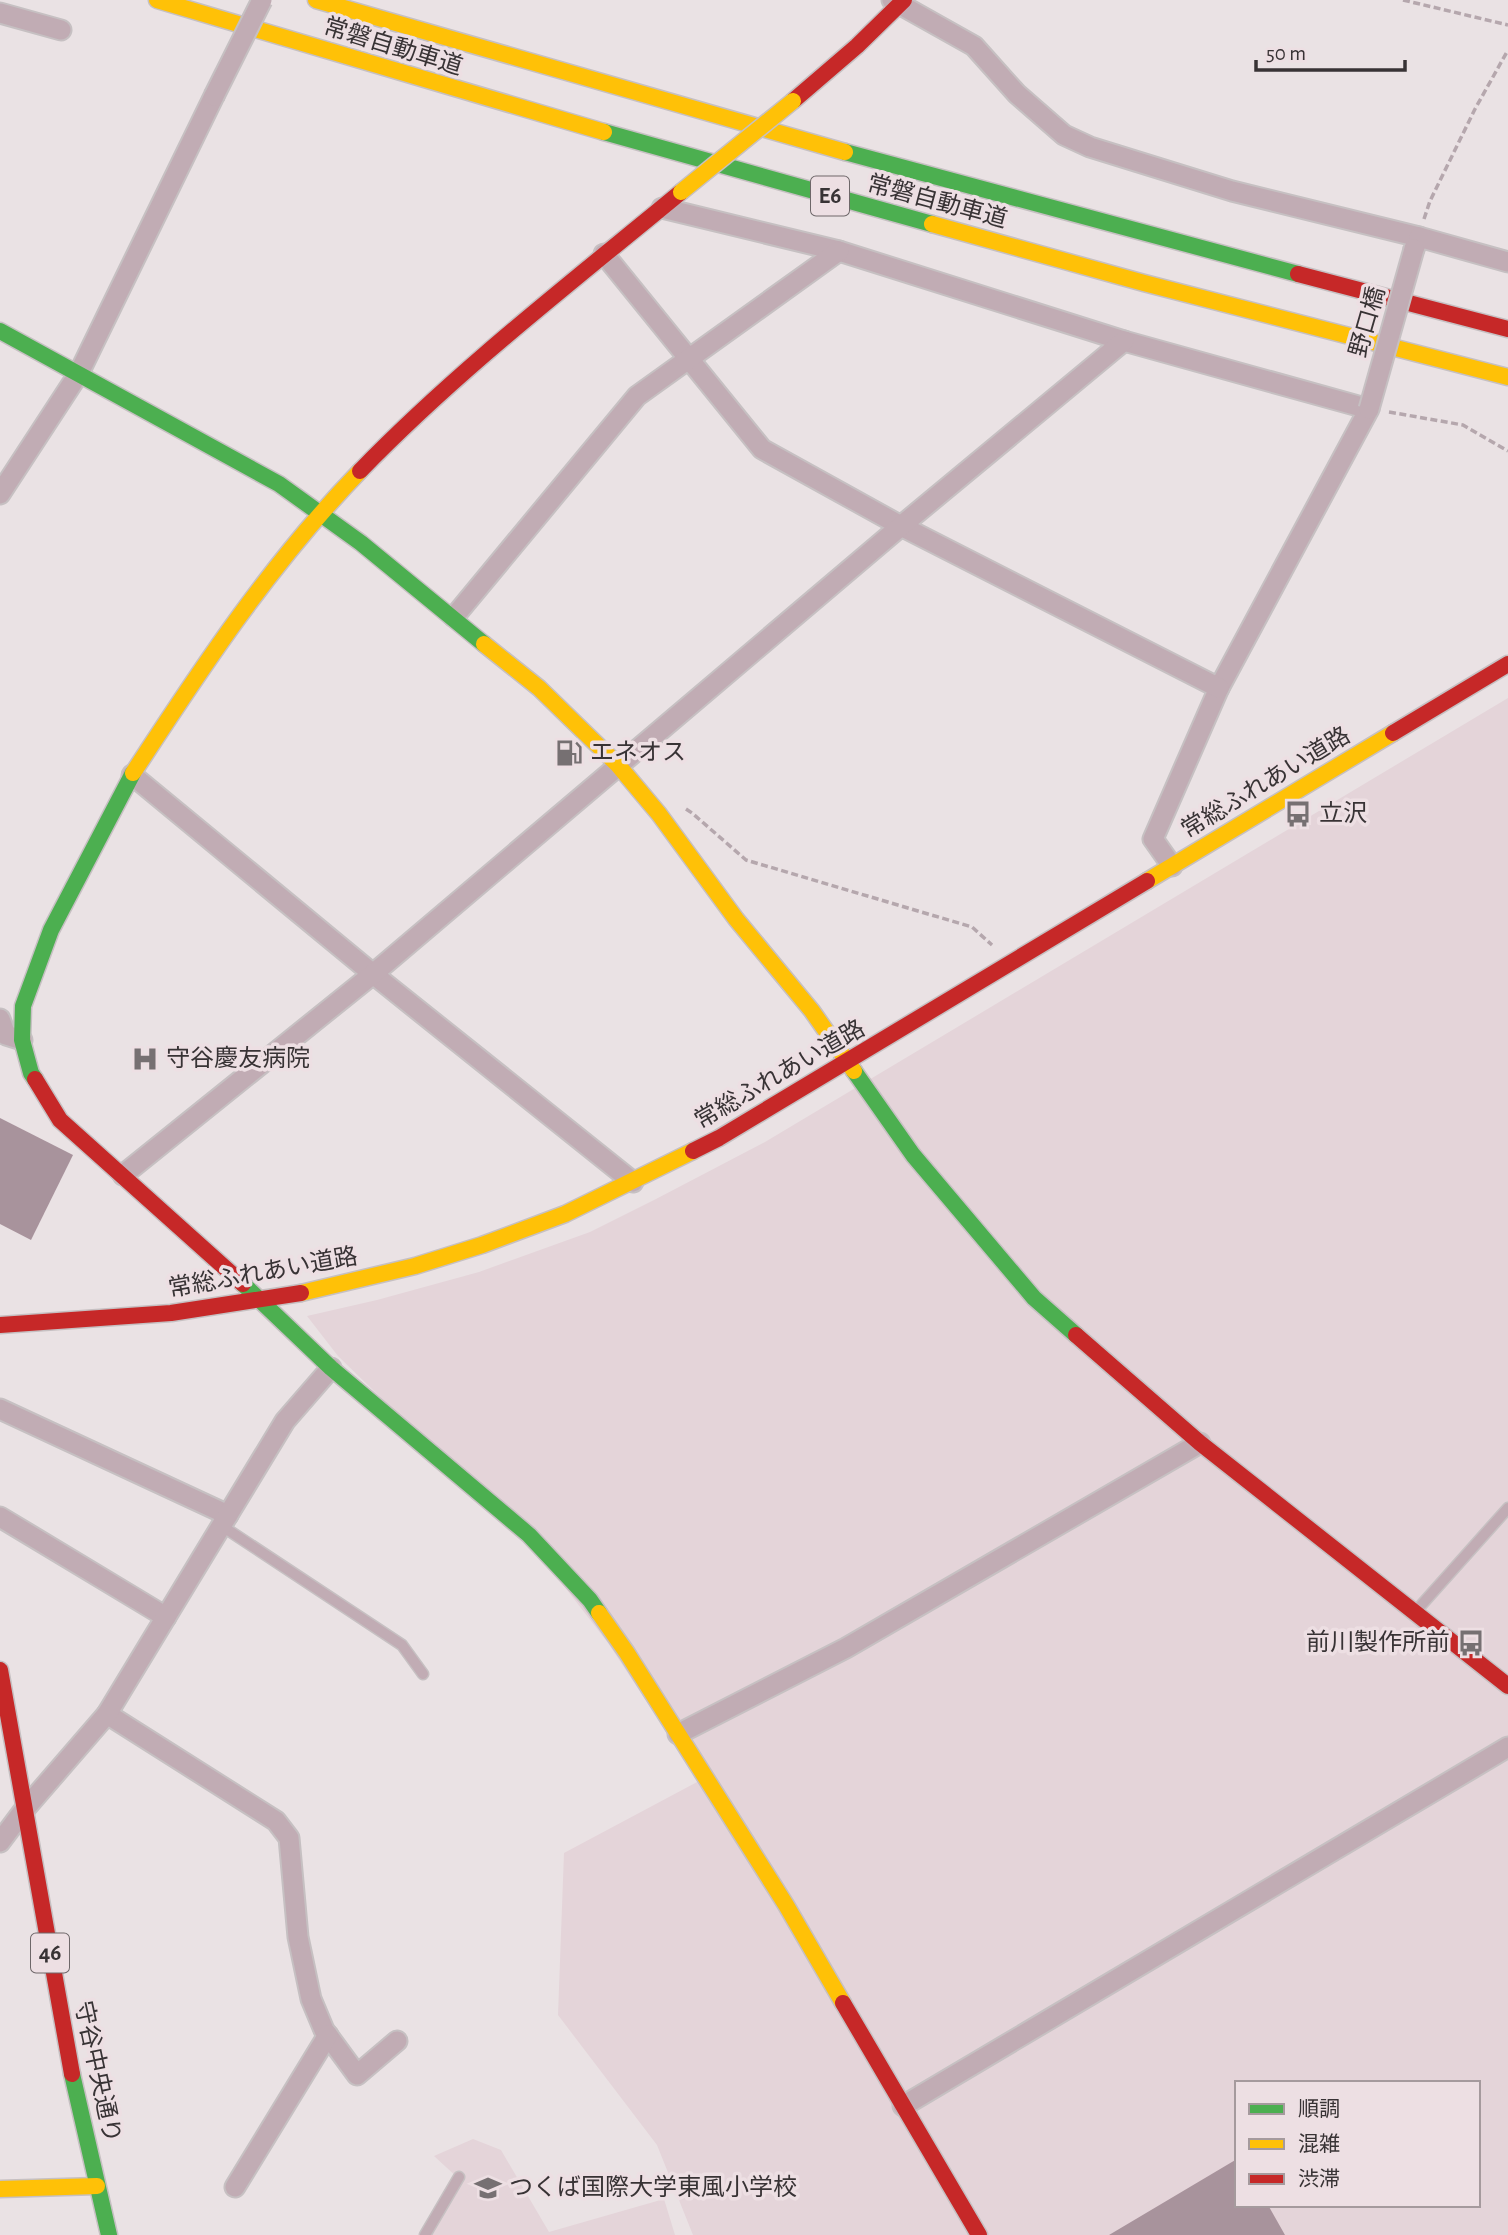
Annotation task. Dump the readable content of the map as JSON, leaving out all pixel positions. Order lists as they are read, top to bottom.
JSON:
{
  "streets": {
    "main road": [
      "常磐自動車道",
      "E6",
      "常総ふれあい道路",
      "46",
      "守谷中央通り"
    ],
    "street": ["野口橋"]
  },
  "crossings": [
    ["野口橋", "常総ふれあい道路"]
  ],
  "places": {
    "fuel station": ["エネオス"],
    "bus stop": ["立沢", "前川製作所前"],
    "hospital": ["守谷慶友病院"],
    "school or university": ["つくば国際大学東風小学校"]
  },
  "legend": ["順調", "混雑", "渋滞"],
  "scale_bar": "50 m"
}
